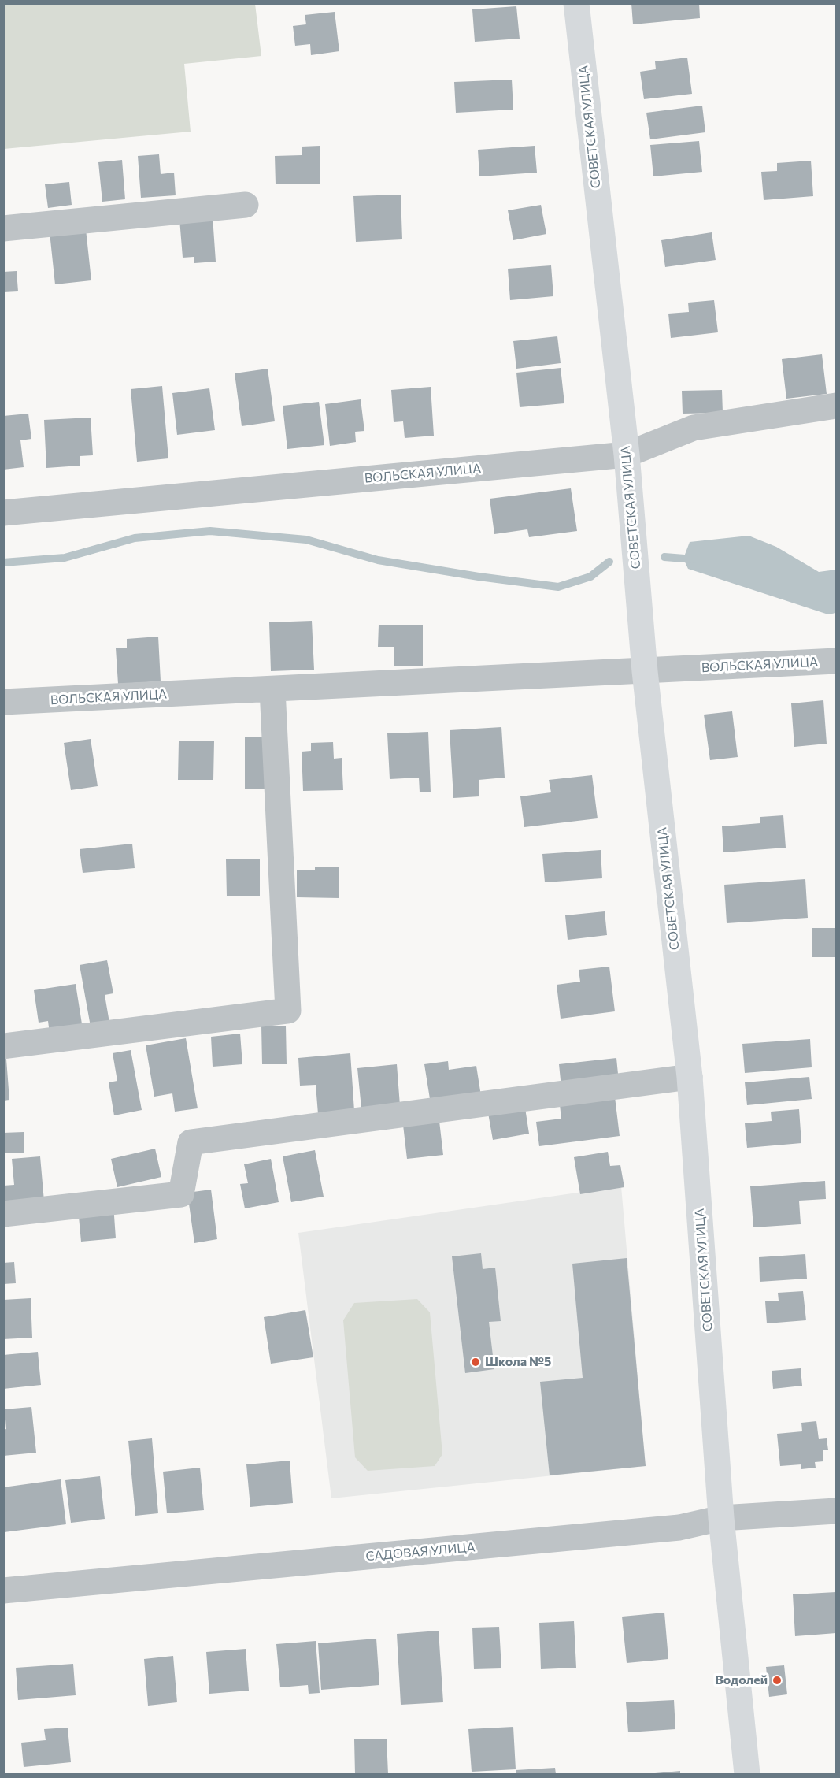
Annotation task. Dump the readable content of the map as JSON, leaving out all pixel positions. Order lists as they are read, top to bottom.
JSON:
{
  "streets": {
    "main road": ["СОВЕТСКАЯ УЛИЦА"],
    "street": ["ВОЛЬСКАЯ УЛИЦА", "САДОВАЯ УЛИЦА"]
  },
  "crossings": [
    ["СОВЕТСКАЯ УЛИЦА", "ВОЛЬСКАЯ УЛИЦА"],
    ["СОВЕТСКАЯ УЛИЦА", "САДОВАЯ УЛИЦА"]
  ],
  "places": ["Школа №5", "Водолей"]
}
